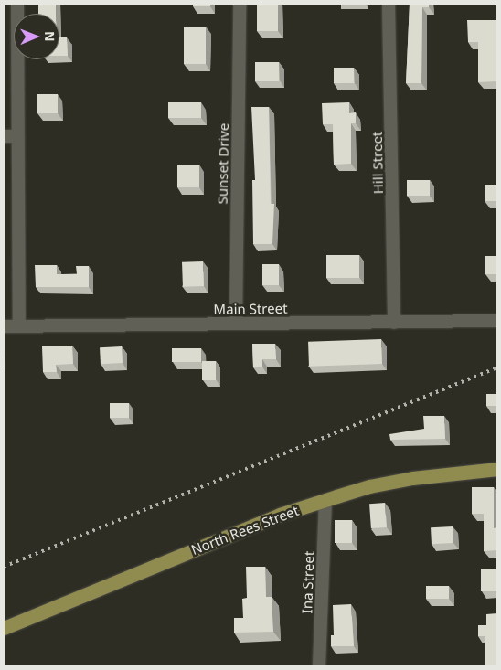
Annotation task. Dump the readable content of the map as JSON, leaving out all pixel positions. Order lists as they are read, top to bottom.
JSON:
{
  "streets": {
    "main road": ["North Rees Street"],
    "street": [
      "Hill Street",
      "Sunset Drive",
      "Main Street",
      "Ina Street"
    ]
  },
  "crossings": [
    ["Hill Street", "Main Street"],
    ["Sunset Drive", "Main Street"],
    ["North Rees Street", "Ina Street"]
  ],
  "north": "right"
}
